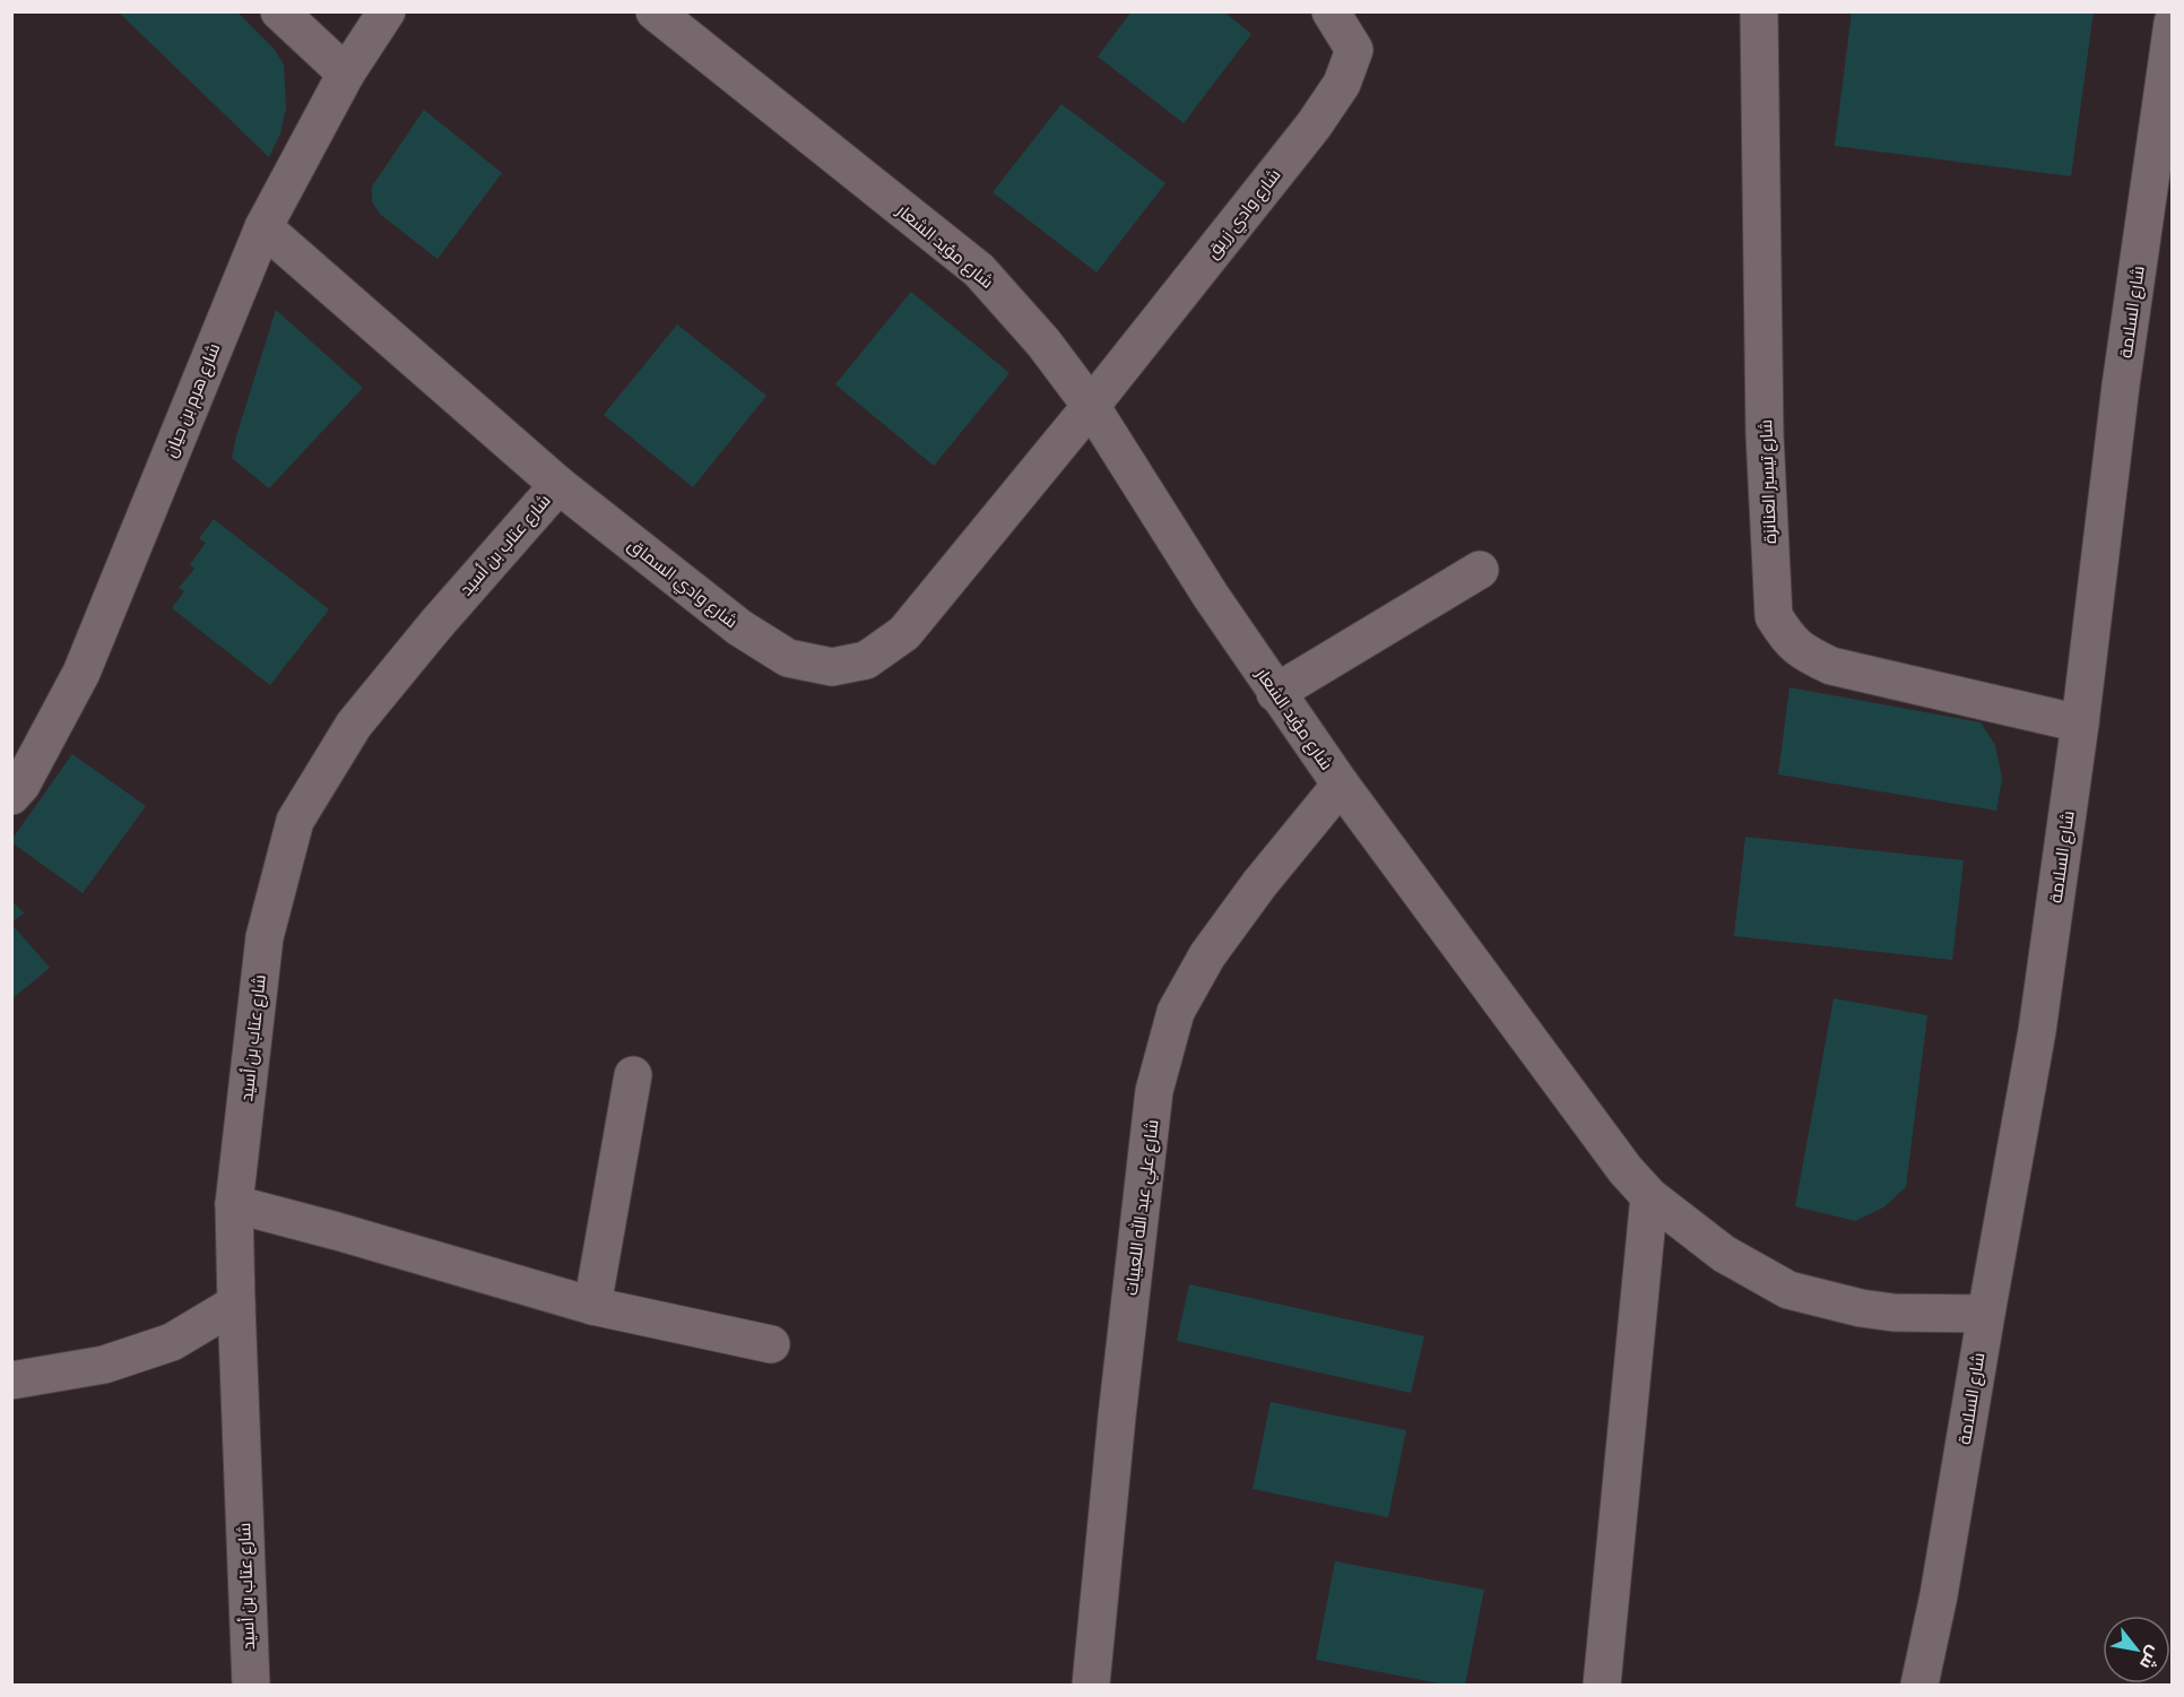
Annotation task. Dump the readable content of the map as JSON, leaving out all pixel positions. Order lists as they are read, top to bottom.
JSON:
{
  "streets": {
    "street": [
      "شارع وادي زريق",
      "شارع مؤيد الشعار",
      "شارع السلامة",
      "شارع هرم بن حيان",
      "شارع تيسير العنانزة",
      "شارع عتاب بن أسيد",
      "شارع وادي السماق",
      "شارع علي عبد الله اللعيبات"
    ]
  },
  "crossings": [
    ["شارع وادي زريق", "شارع مؤيد الشعار"],
    ["شارع وادي زريق", "شارع وادي السماق"],
    ["شارع مؤيد الشعار", "شارع السلامة"],
    ["شارع مؤيد الشعار", "شارع وادي السماق"],
    ["شارع مؤيد الشعار", "شارع علي عبد الله اللعيبات"],
    ["شارع السلامة", "شارع تيسير العنانزة"],
    ["شارع هرم بن حيان", "شارع وادي السماق"],
    ["شارع عتاب بن أسيد", "شارع وادي السماق"]
  ],
  "north": "bottom right"
}
